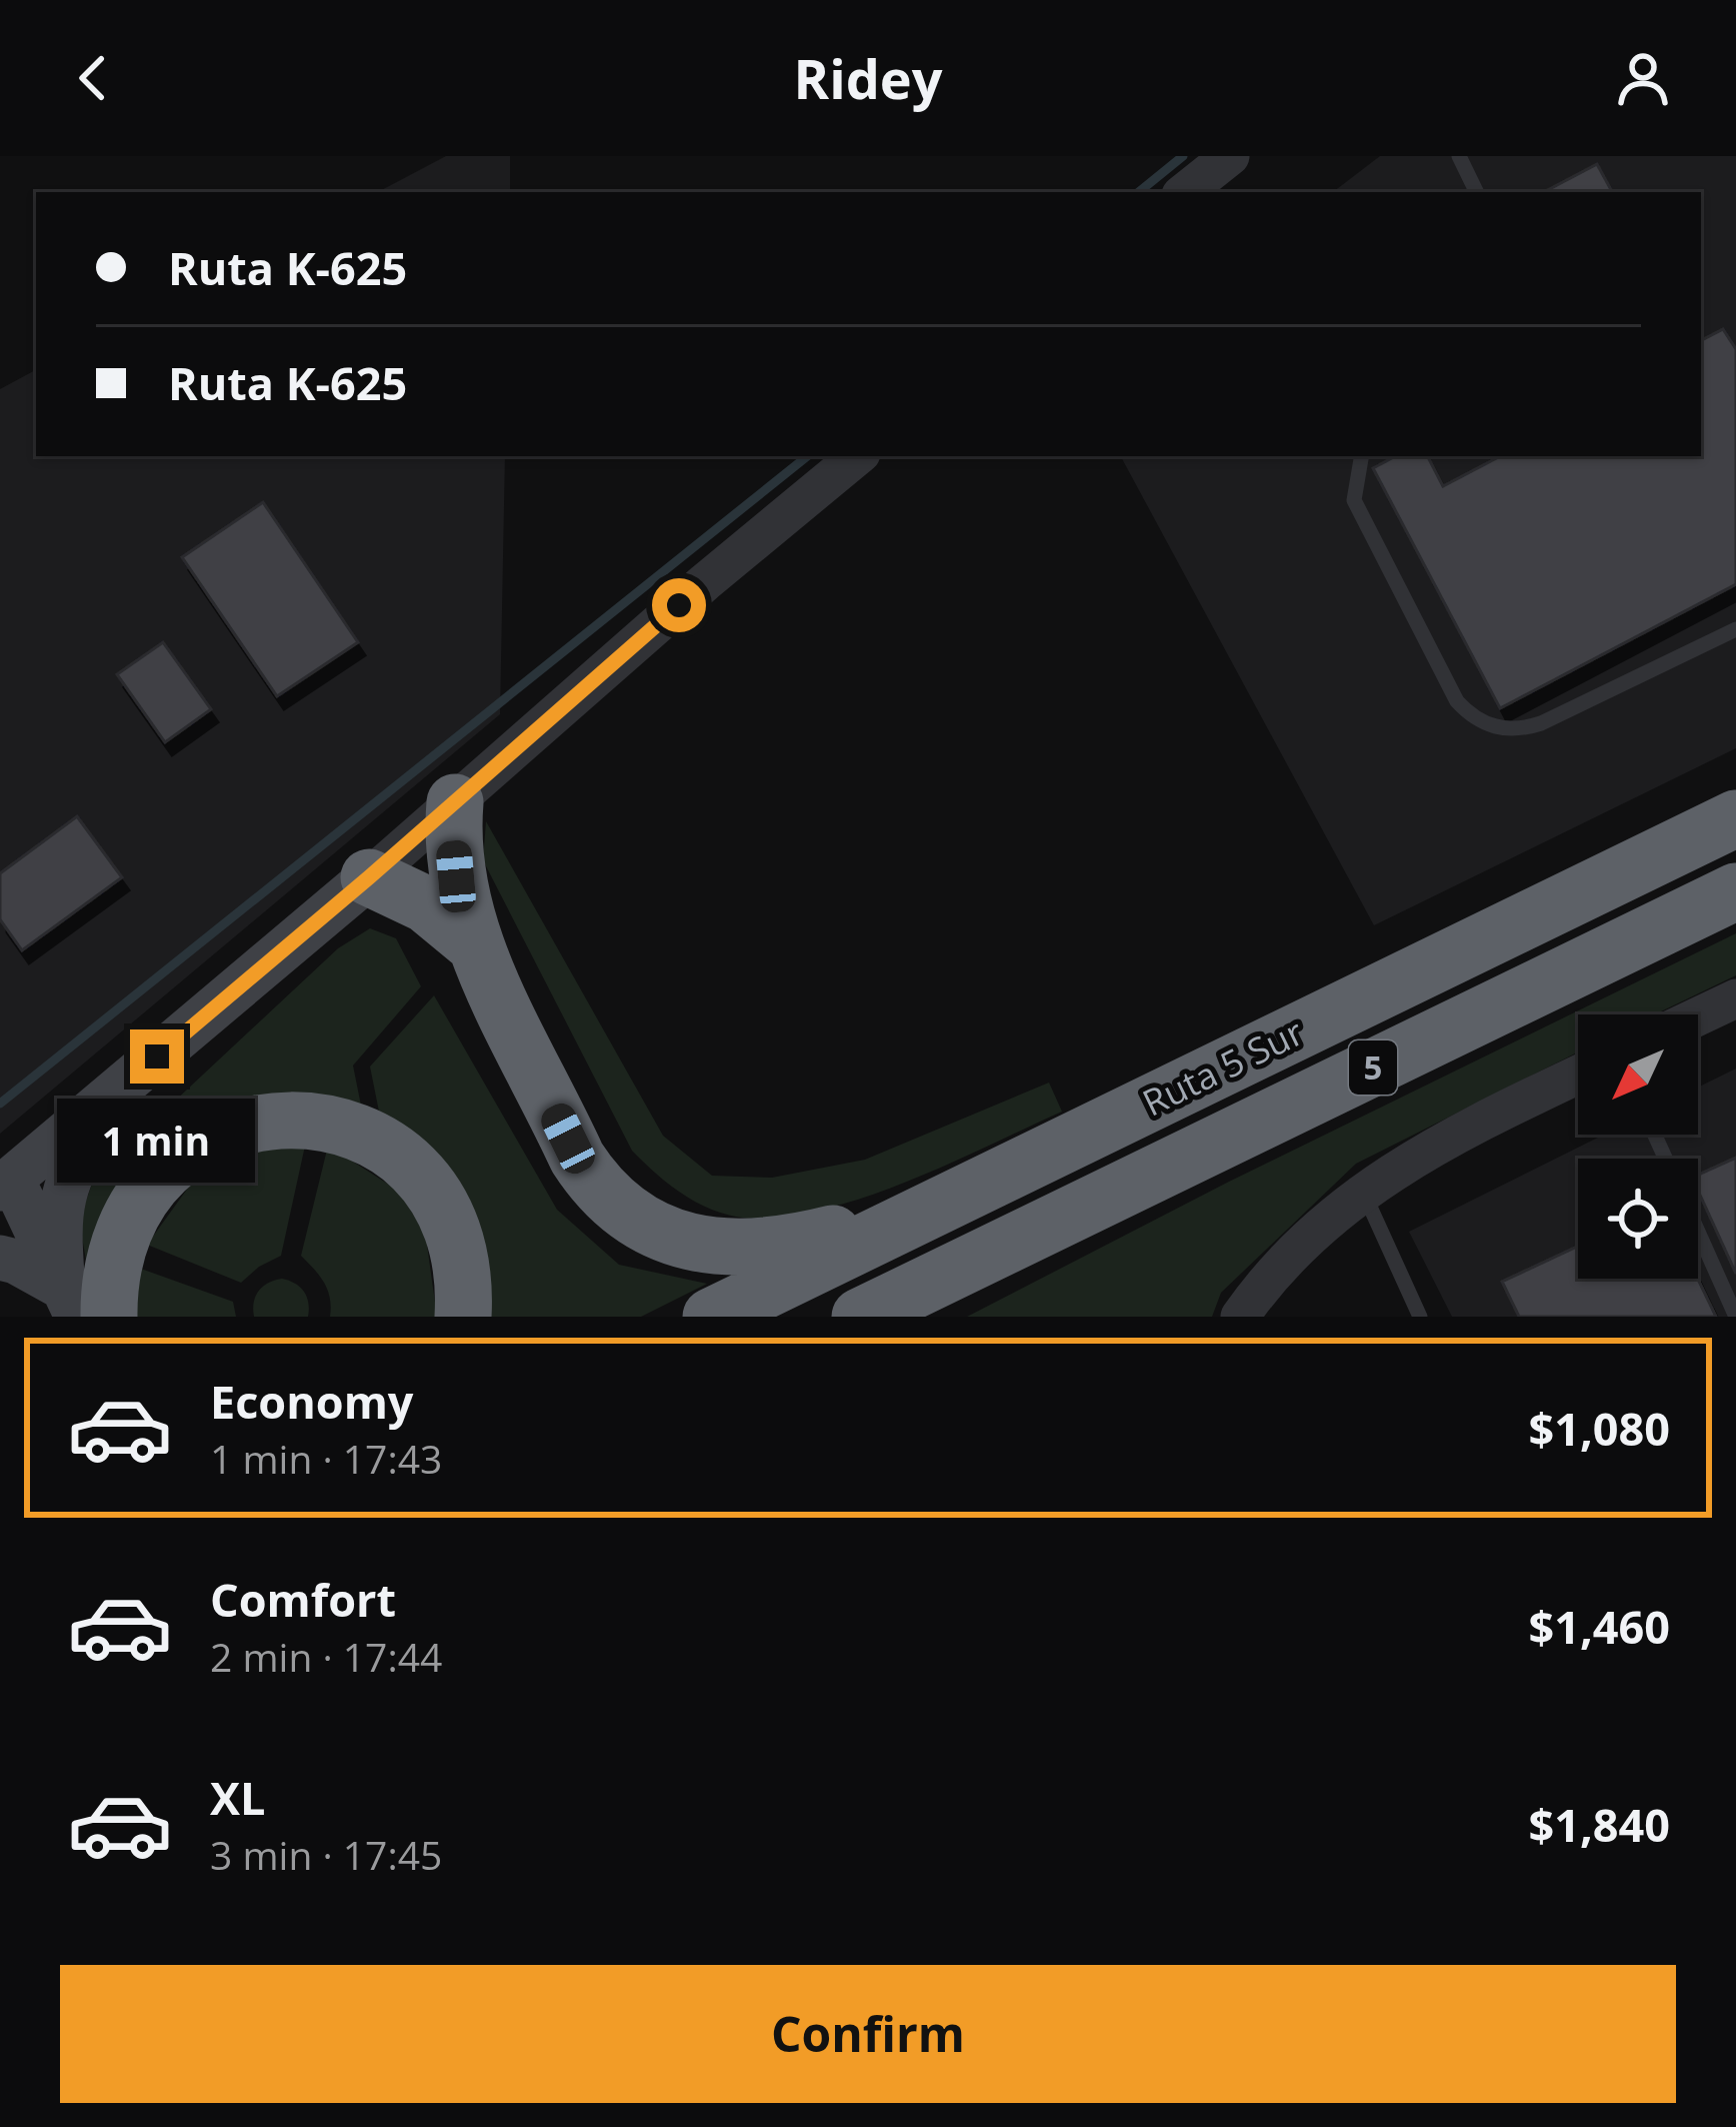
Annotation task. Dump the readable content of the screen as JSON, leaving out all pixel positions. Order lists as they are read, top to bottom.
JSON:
{
  "streets": {
    "highway": ["Ruta 5 Sur", "5"]
  },
  "north": "bottom left",
  "page": {
    "header": "Ridey",
    "banner": ["Ruta K-625", "Ruta K-625"],
    "bubble": "1 min",
    "list": [
      {
        "name": "Economy",
        "note": "1 min · 17:43",
        "value": "$1,080"
      },
      {
        "name": "Comfort",
        "note": "2 min · 17:44",
        "value": "$1,460"
      },
      {
        "name": "XL",
        "note": "3 min · 17:45",
        "value": "$1,840"
      }
    ],
    "buttons": "Confirm"
  }
}
